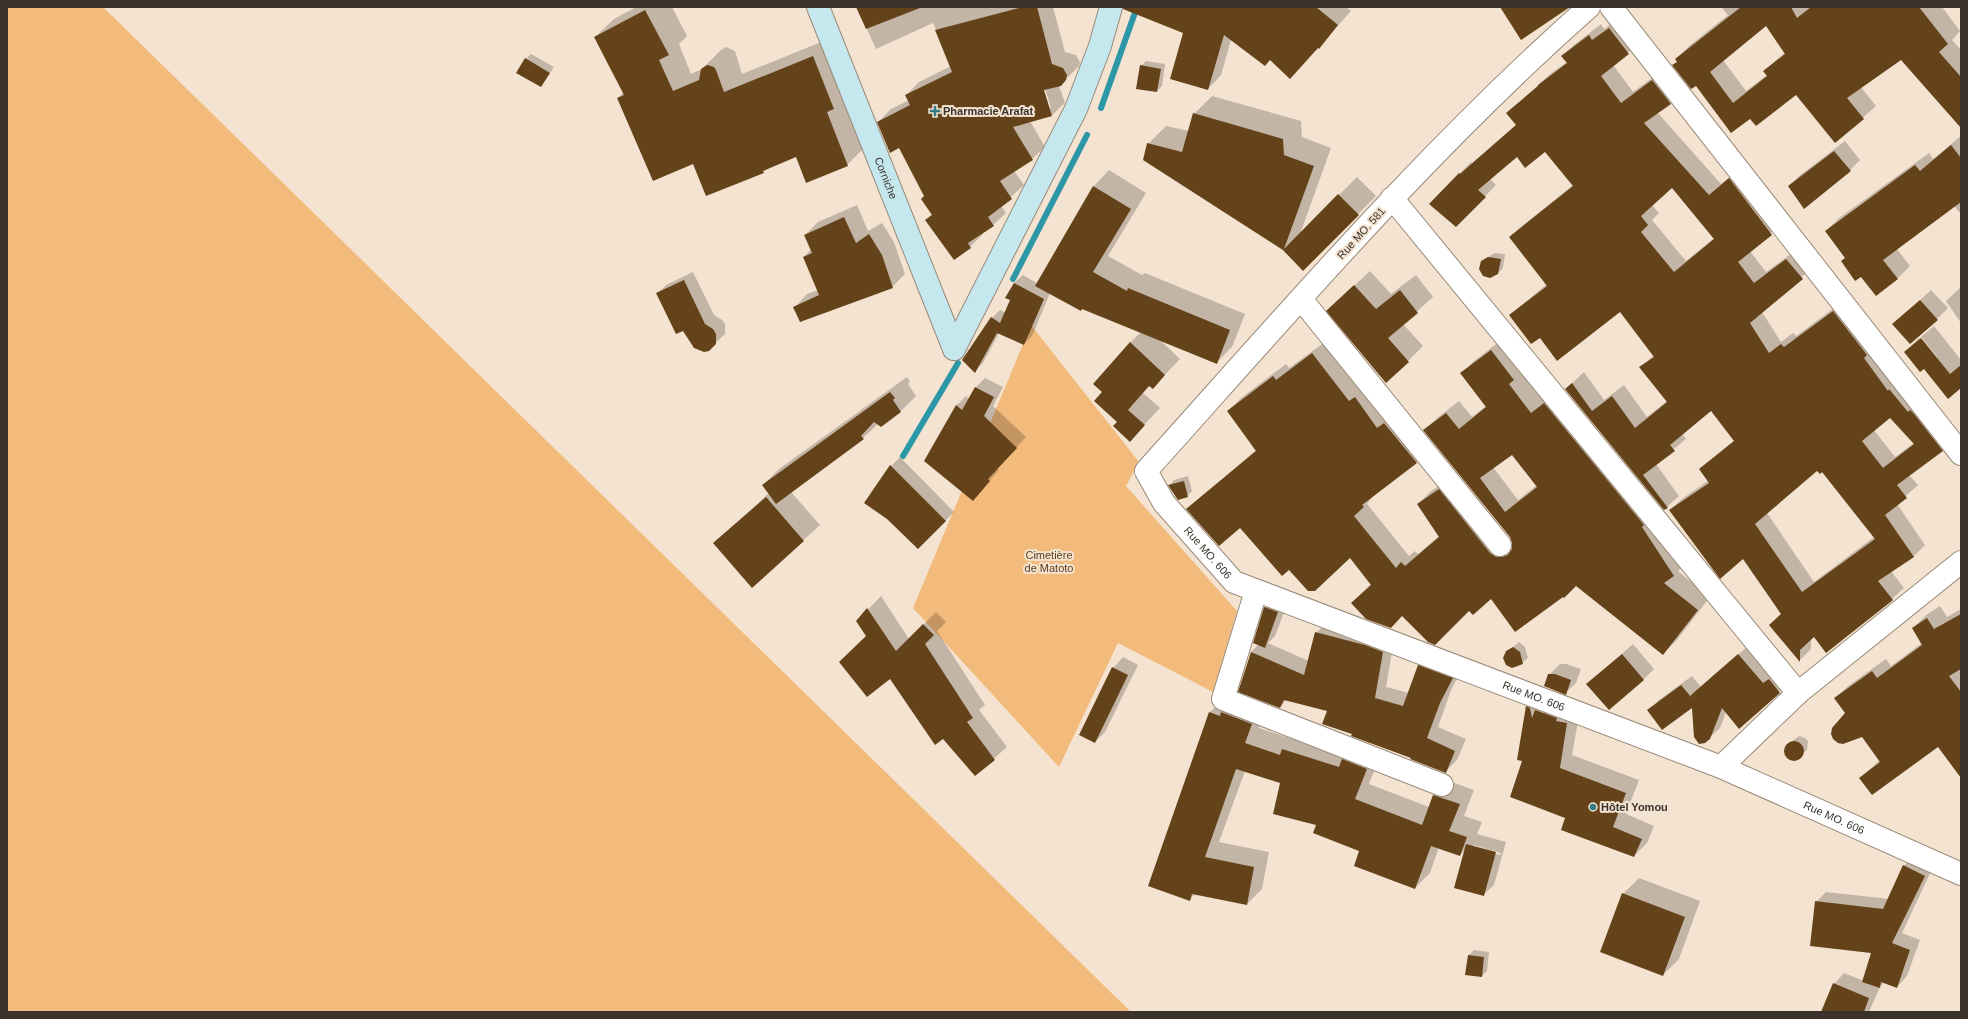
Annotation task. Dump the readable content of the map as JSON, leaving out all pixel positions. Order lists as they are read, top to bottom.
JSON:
{
  "streets": {
    "street": ["Corniche", "Rue MO. 581", "Rue MO. 606"]
  },
  "crossings": [
    ["Rue MO. 581", "Rue MO. 606"]
  ],
  "parks": ["Cimetière de Matoto"],
  "places": {
    "health": ["Pharmacie Arafat"],
    "other": ["Hôtel Yomou"]
  }
}
